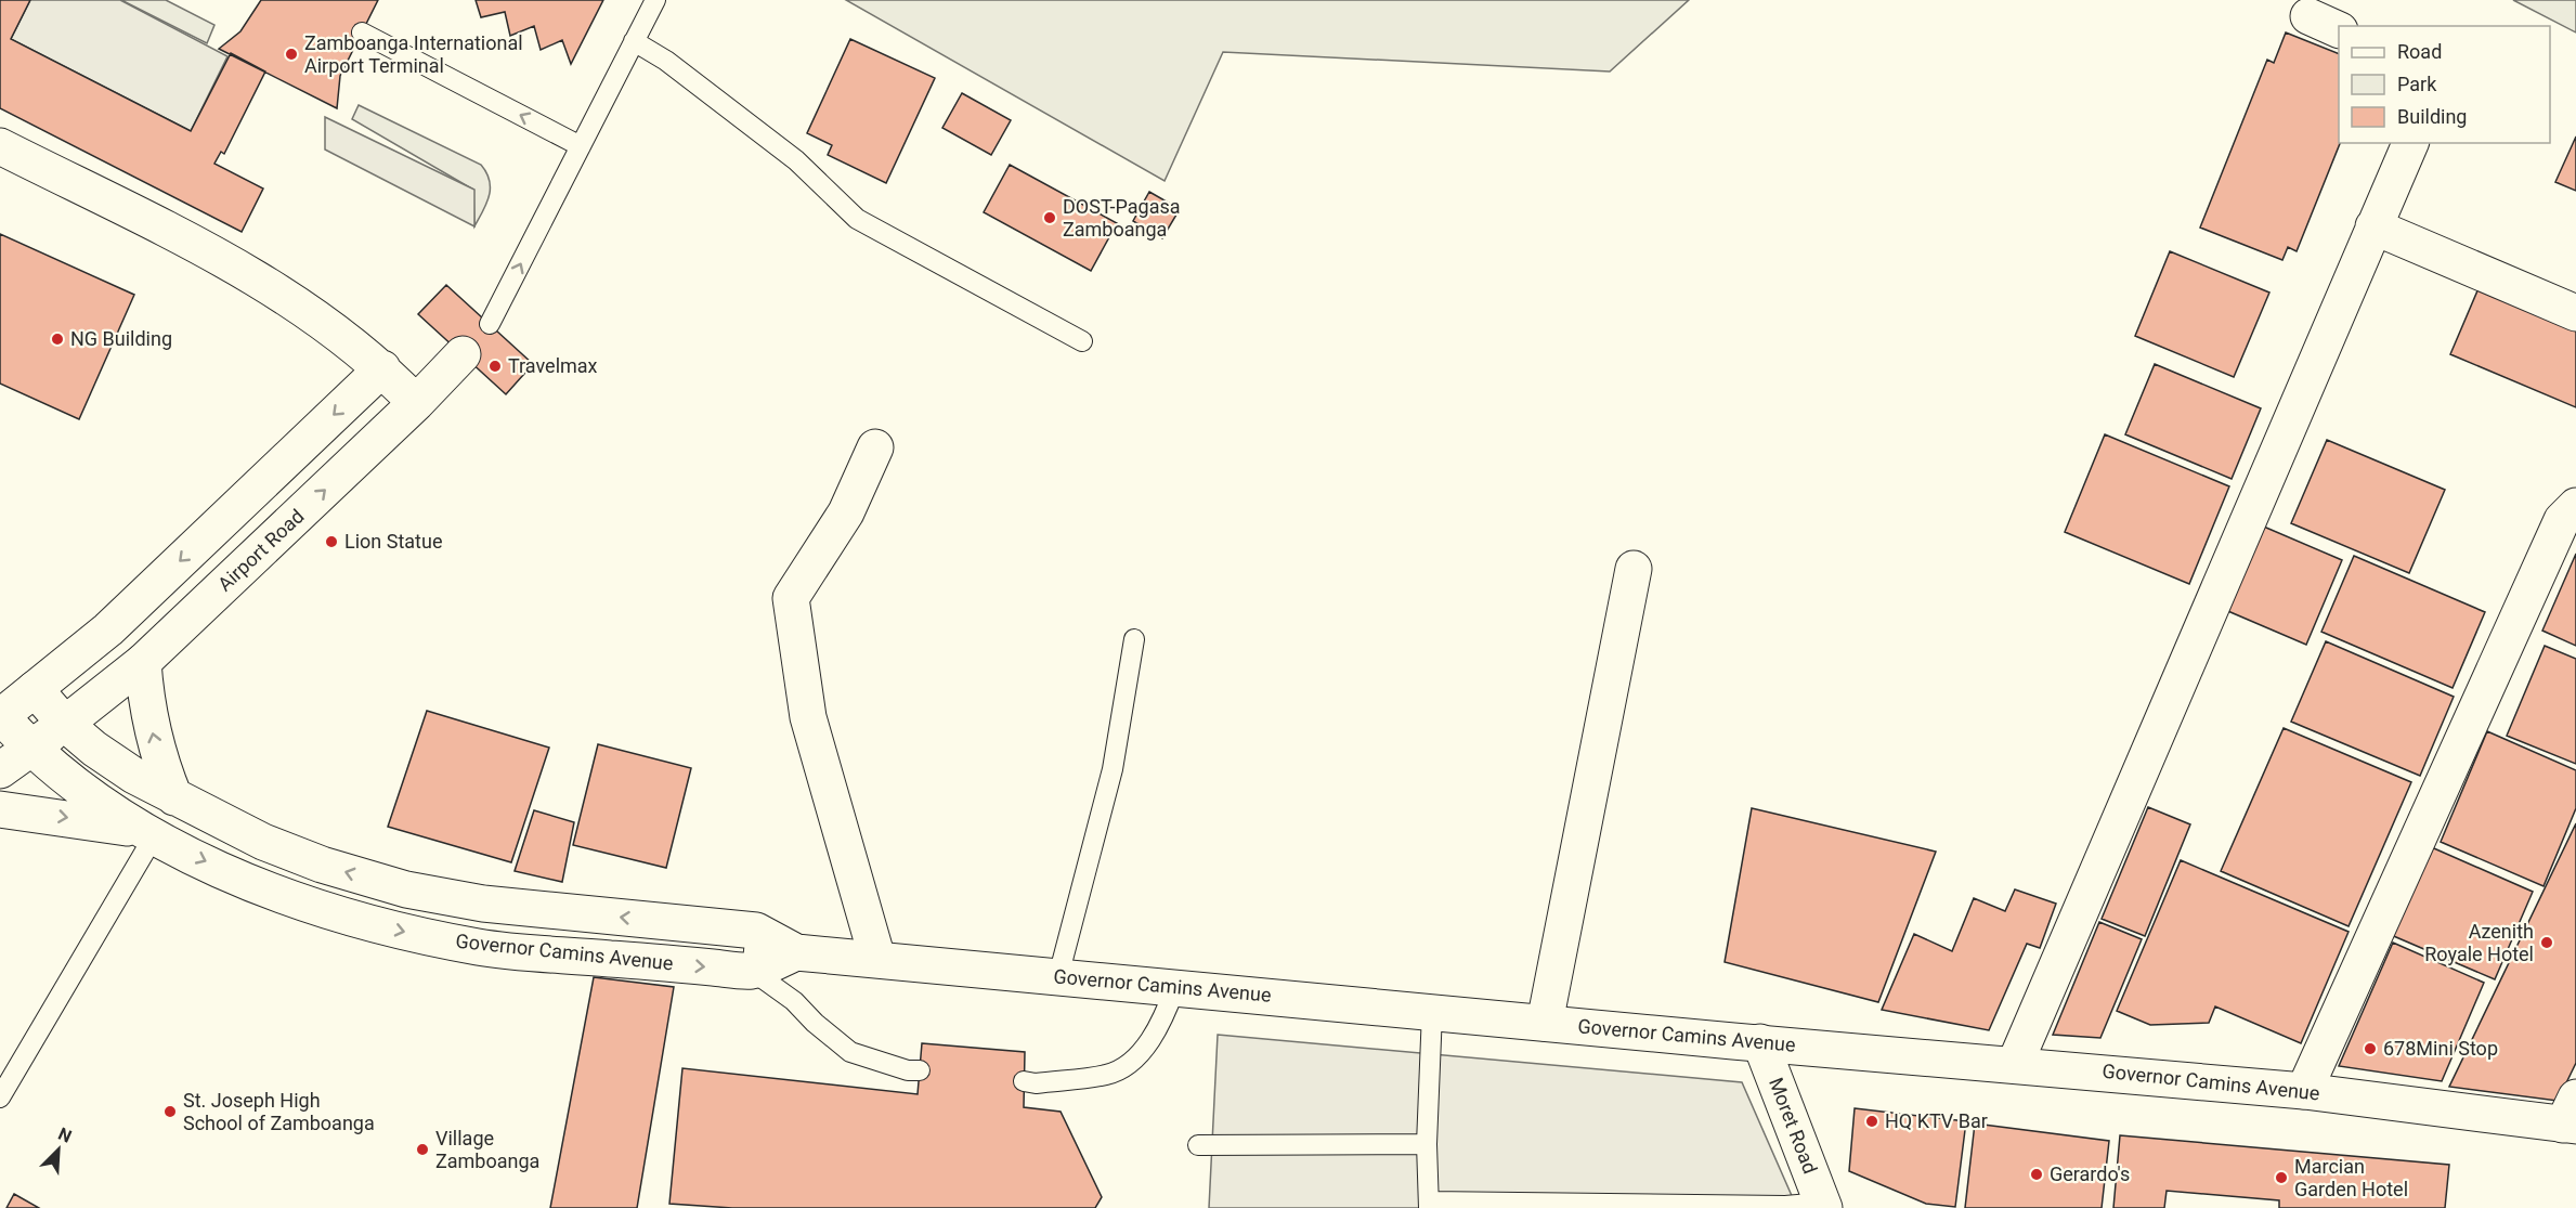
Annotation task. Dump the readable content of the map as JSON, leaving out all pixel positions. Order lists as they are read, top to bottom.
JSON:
{
  "streets": {
    "street": ["Airport Road", "Governor Camins Avenue", "Moret Road"]
  },
  "crossings": [
    ["Airport Road", "Governor Camins Avenue"],
    ["Governor Camins Avenue", "Moret Road"]
  ],
  "places": [
    "Zamboanga International Airport Terminal",
    "DOST-Pagasa Zamboanga",
    "NG Building",
    "Travelmax",
    "Lion Statue",
    "Azenith Royale Hotel",
    "678Mini Stop",
    "St. Joseph High School of Zamboanga",
    "HQ KTV Bar",
    "Village Zamboanga",
    "Gerardo's",
    "Marcian Garden Hotel"
  ],
  "legend": ["Road", "Park", "Building"],
  "north": "top right"
}
